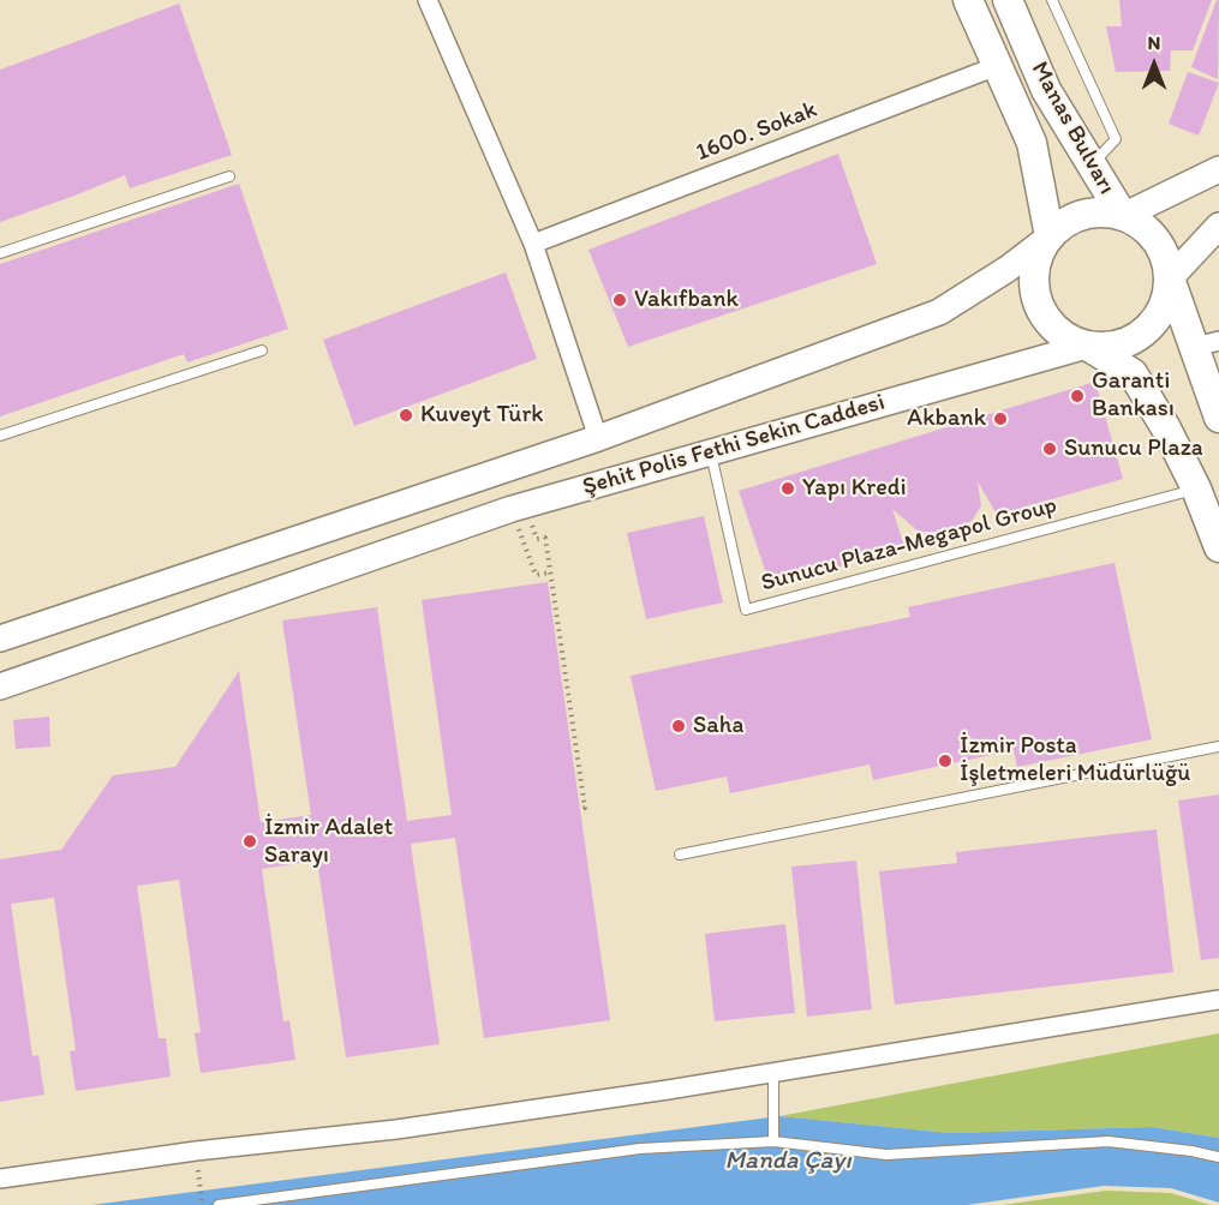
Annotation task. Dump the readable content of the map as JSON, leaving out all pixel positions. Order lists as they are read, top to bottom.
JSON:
{
  "streets": {
    "main road": ["Manas Bulvarı", "Şehit Polis Fethi Sekin Caddesi"],
    "street": ["1600. Sokak"],
    "lane": ["Sunucu Plaza-Megapol Group"]
  },
  "crossings": [
    ["Manas Bulvarı", "1600. Sokak"],
    ["Manas Bulvarı", "Şehit Polis Fethi Sekin Caddesi"],
    ["Şehit Polis Fethi Sekin Caddesi", "Sunucu Plaza-Megapol Group"]
  ],
  "water": ["Manda Çayı"],
  "places": [
    "Vakıfbank",
    "Garanti Bankası",
    "Kuveyt Türk",
    "Akbank",
    "Sunucu Plaza",
    "Yapı Kredi",
    "Saha",
    "İzmir Posta İşletmeleri Müdürlüğü",
    "İzmir Adalet Sarayı"
  ],
  "north": "top"
}
